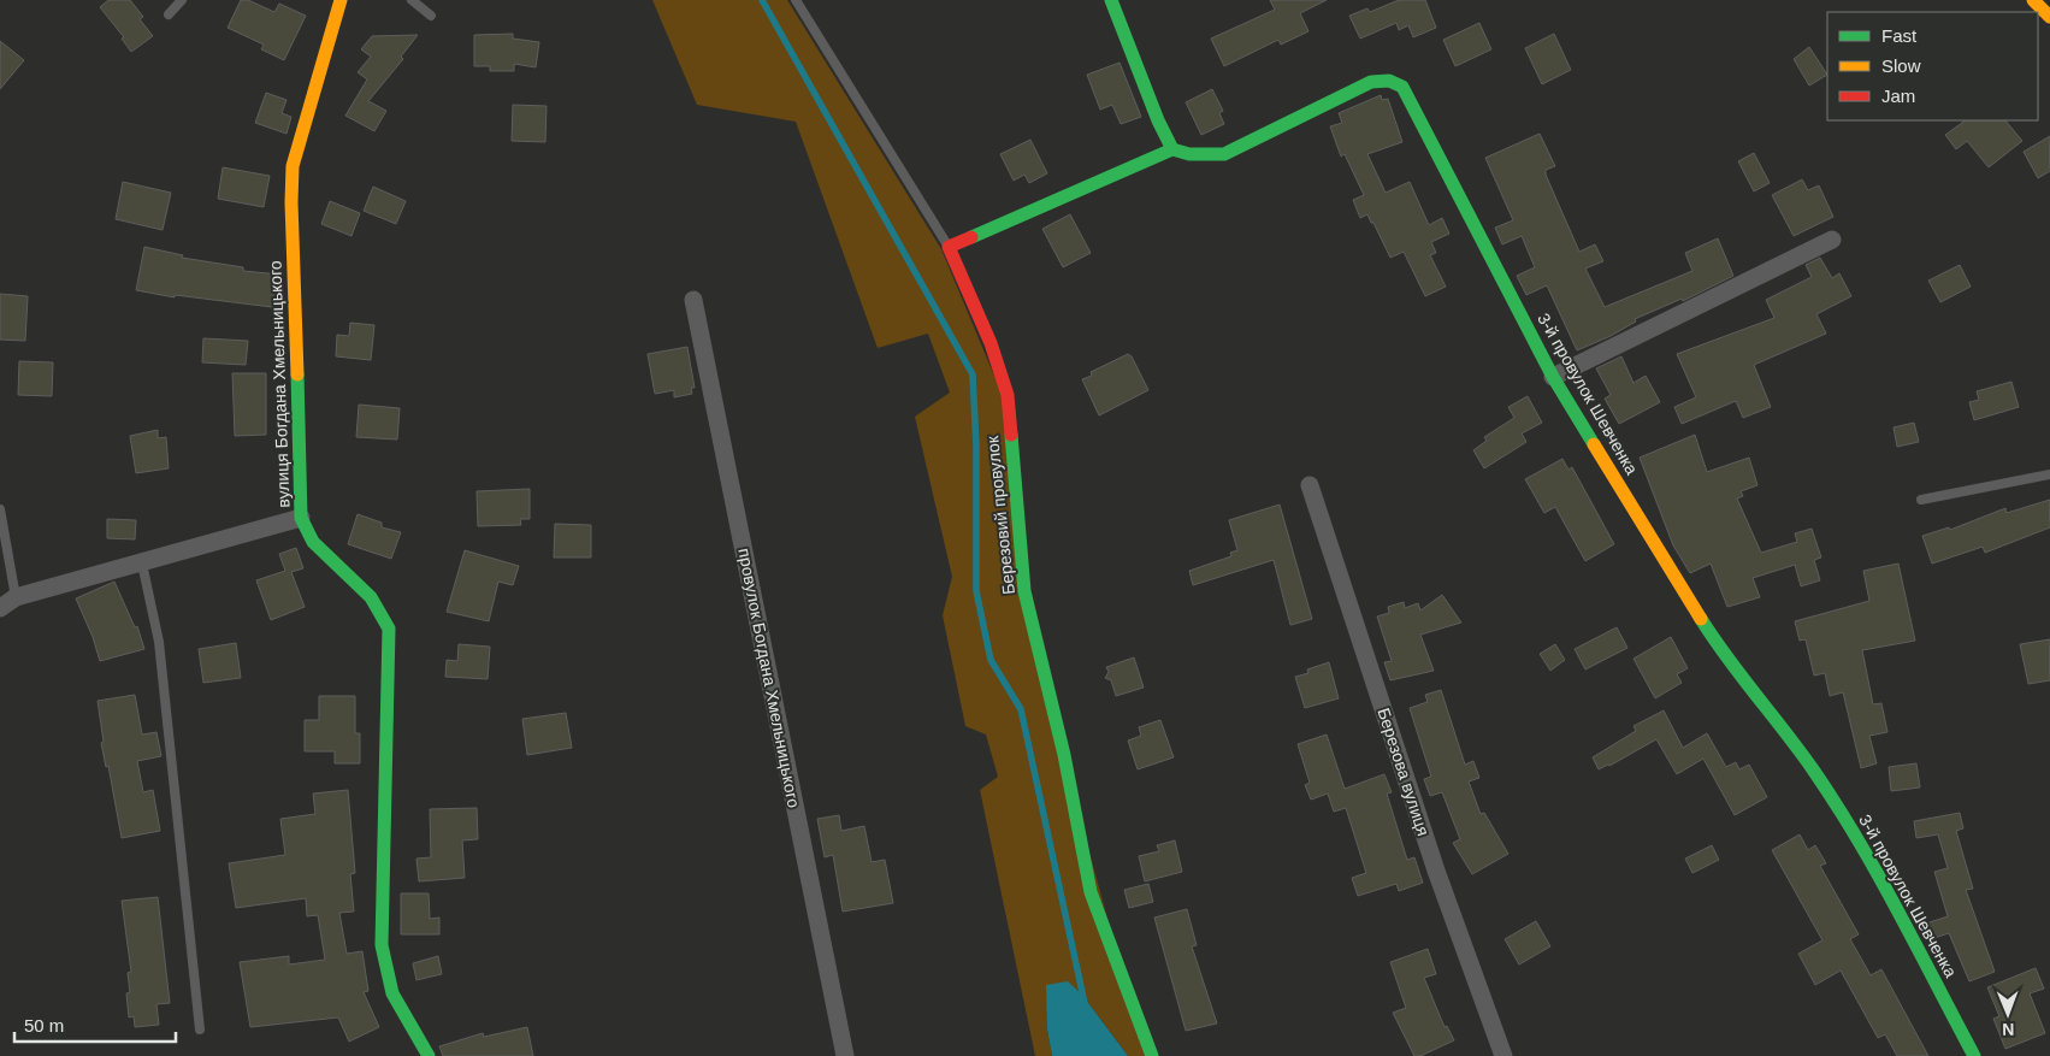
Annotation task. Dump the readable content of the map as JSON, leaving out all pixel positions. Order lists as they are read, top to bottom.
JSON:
{
  "streets": {
    "street": [
      "вулиця Богдана Хмельницького",
      "3-й провулок Шевченка",
      "Березовий провулок",
      "провулок Богдана Хмельницького",
      "Березова вулиця"
    ]
  },
  "legend": ["Fast", "Slow", "Jam"],
  "scale_bar": "50 m",
  "north": "bottom"
}
